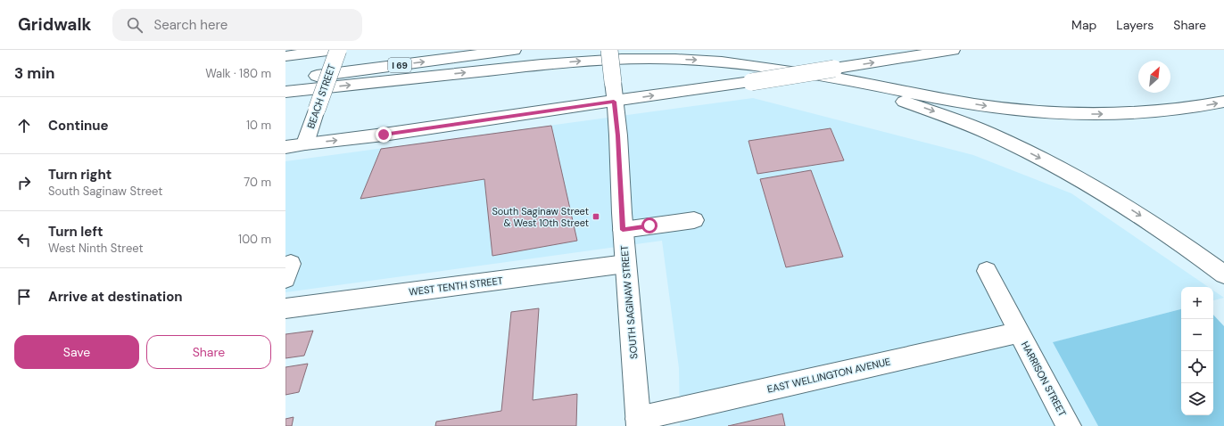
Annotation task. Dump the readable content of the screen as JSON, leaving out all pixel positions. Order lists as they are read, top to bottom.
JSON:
{
  "streets": {
    "main road": [
      "I 69",
      "BEACH STREET",
      "WEST TENTH STREET",
      "SOUTH SAGINAW STREET",
      "EAST WELLINGTON AVENUE",
      "HARRISON STREET"
    ]
  },
  "crossings": [
    ["WEST TENTH STREET", "SOUTH SAGINAW STREET"],
    ["SOUTH SAGINAW STREET", "EAST WELLINGTON AVENUE"],
    ["EAST WELLINGTON AVENUE", "HARRISON STREET"]
  ],
  "places": {
    "transit": ["South Saginaw Street & West 10th Street"]
  },
  "north": "top right",
  "page": {
    "header": "Gridwalk",
    "search": "Search here",
    "nav": ["Map", "Layers", "Share"],
    "heading": ["3 min", "Walk · 180 m"],
    "list": [
      ["Continue", "10 m"],
      ["Turn right", "South Saginaw Street", "70 m"],
      ["Turn left", "West Ninth Street", "100 m"],
      "Arrive at destination"
    ],
    "map_buttons": ["+", "−"],
    "buttons": ["Save", "Share"]
  }
}
